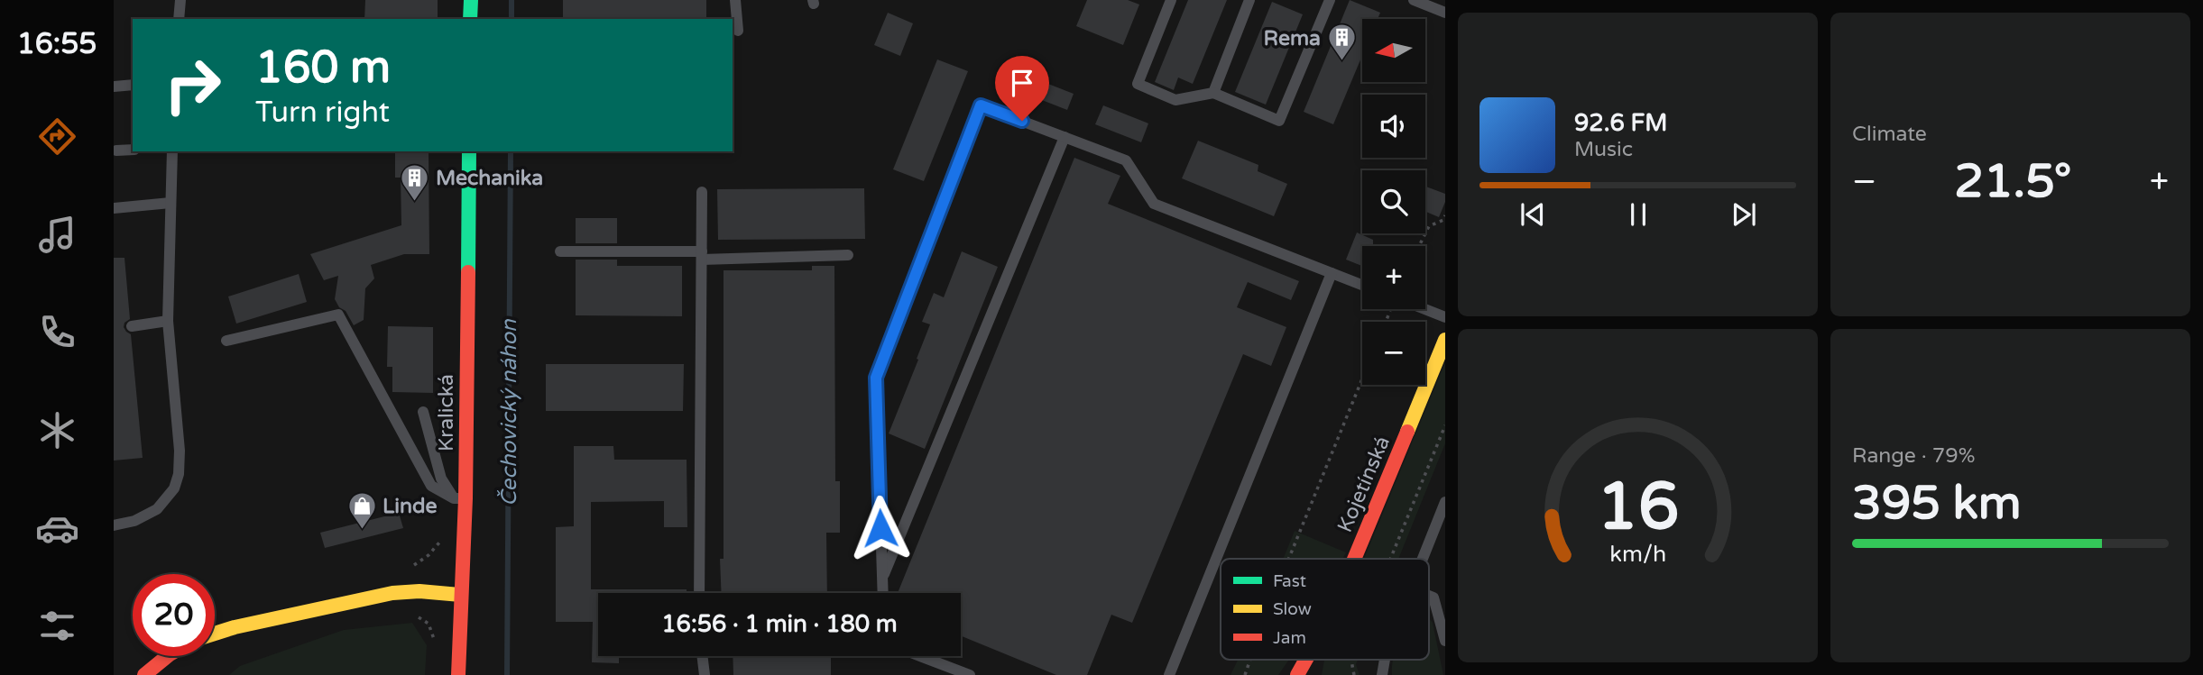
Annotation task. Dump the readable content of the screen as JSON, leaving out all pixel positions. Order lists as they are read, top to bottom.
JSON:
{
  "streets": {
    "main road": ["Kralická", "Kojetínská"]
  },
  "water": ["Čechovický náhon"],
  "places": {
    "building": ["Rema", "Mechanika"],
    "shop": ["Linde"]
  },
  "legend": ["Fast", "Slow", "Jam"],
  "north": "left",
  "page": {
    "tabs": "16:55",
    "tile": [
      "Climate",
      ["Range · 79%", "395 km"]
    ],
    "map_buttons": ["+", "−"],
    "turn": ["160 m", "Turn right"],
    "song": ["92.6 FM", "Music"],
    "heat": ["−", "21.5°", "+"],
    "limit": "20",
    "trip": "16:56 · 1 min · 180 m",
    "gauge": ["16", "km/h"]
  }
}
